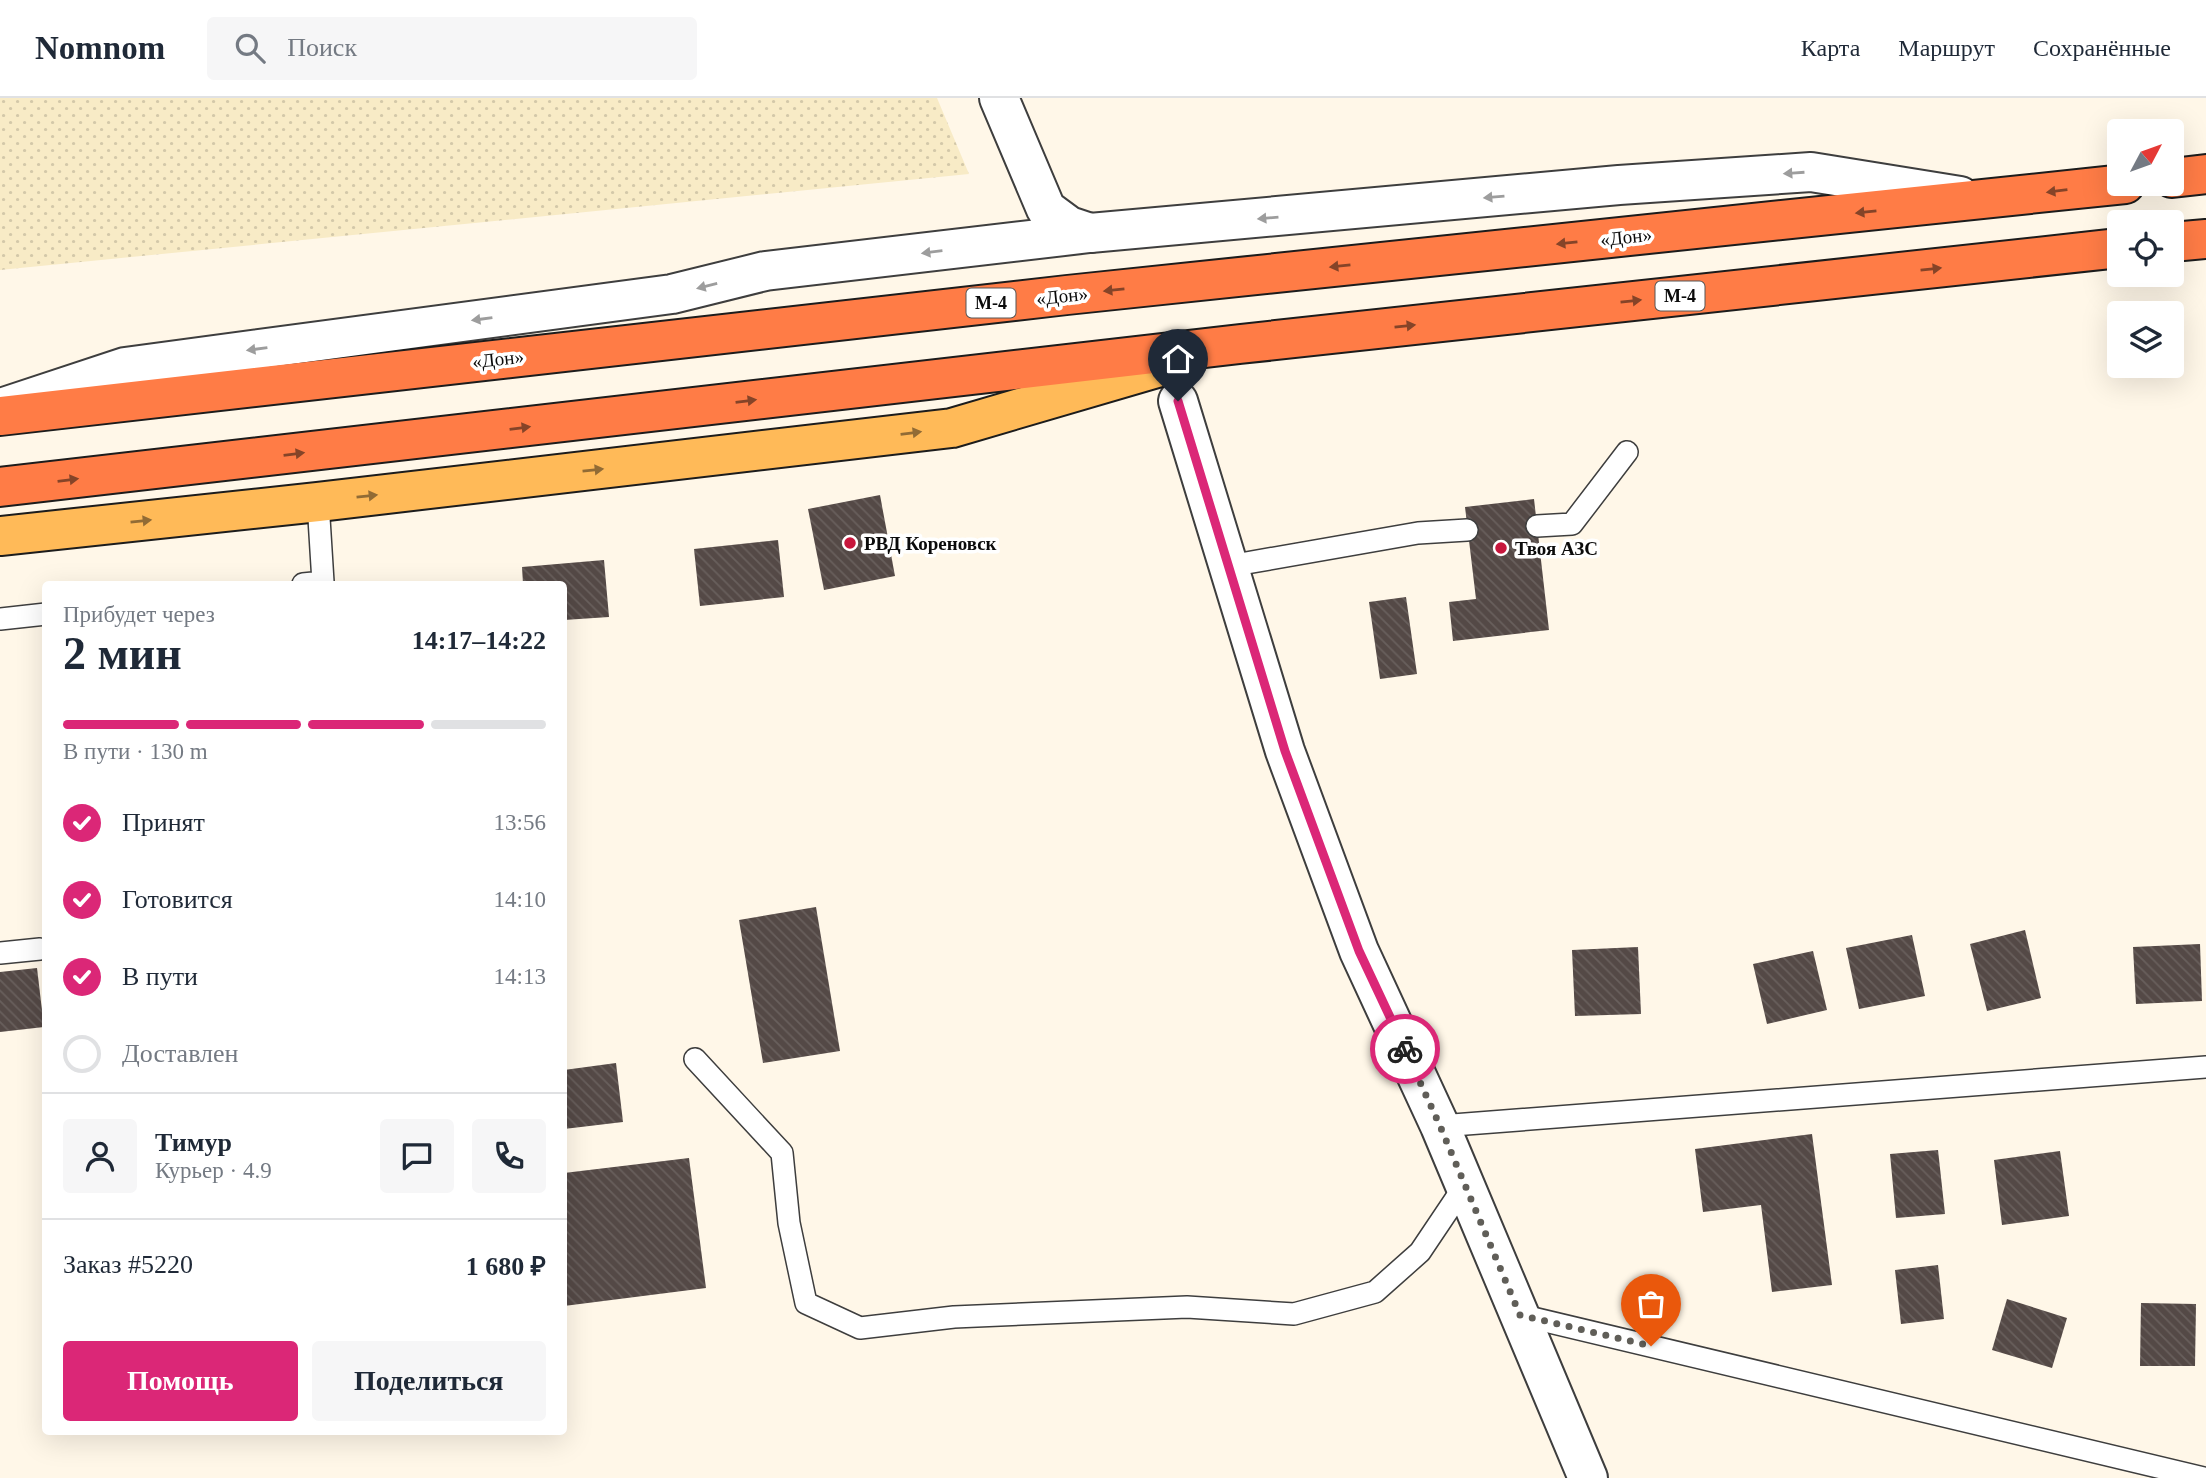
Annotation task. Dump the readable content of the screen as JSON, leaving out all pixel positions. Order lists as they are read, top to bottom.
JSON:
{
  "streets": {
    "highway": ["«Дон»", "М-4"]
  },
  "crossings": [
    ["«Дон»", "М-4"]
  ],
  "places": ["РВД Кореновск", "Твоя АЗС"],
  "north": "top right",
  "page": {
    "header": "Nomnom",
    "search": "Поиск",
    "nav": ["Карта", "Маршрут", "Сохранённые"],
    "heading": ["2 мин", "Прибудет через", "14:17–14:22"],
    "panel": [
      "Тимур",
      "Курьер · 4.9",
      "Заказ #5220",
      "1 680 ₽"
    ],
    "bar": "В пути · 130 m",
    "list": [
      ["Принят", "13:56"],
      ["Готовится", "14:10"],
      ["В пути", "14:13"],
      "Доставлен"
    ],
    "buttons": ["Помощь", "Поделиться"]
  }
}
